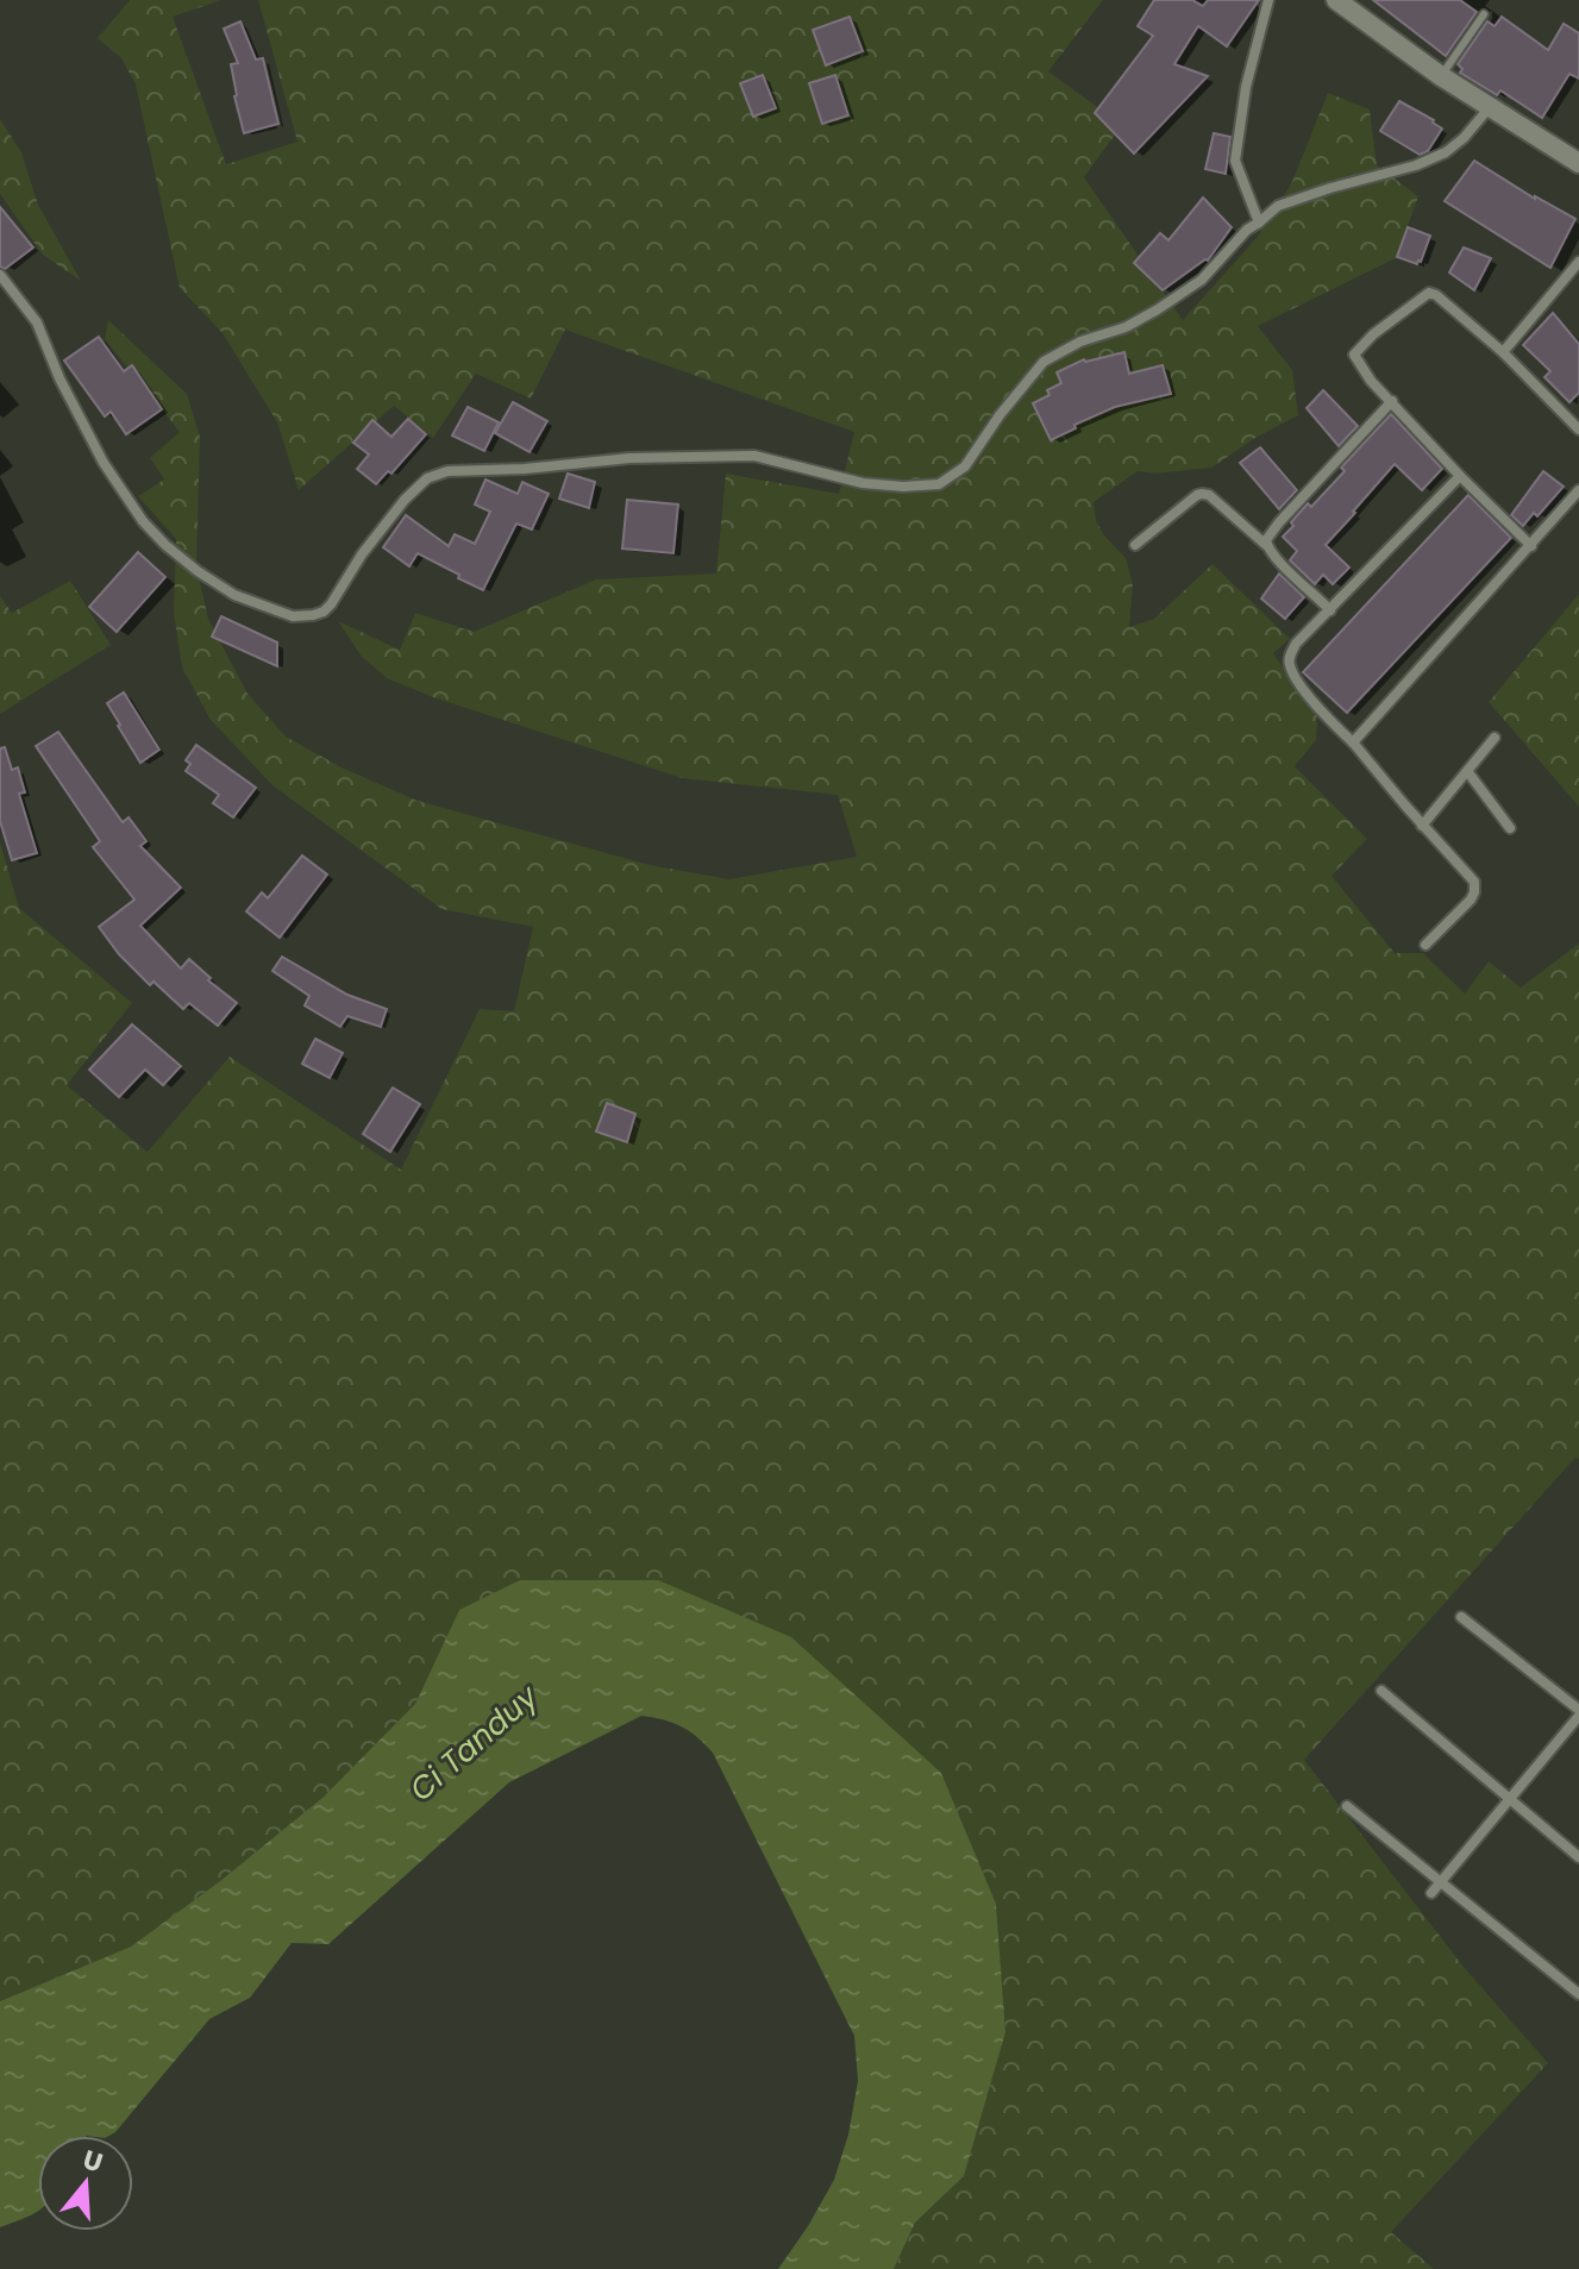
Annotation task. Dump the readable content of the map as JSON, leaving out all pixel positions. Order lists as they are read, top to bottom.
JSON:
{
  "water": ["Ci Tanduy"],
  "north": "top"
}
